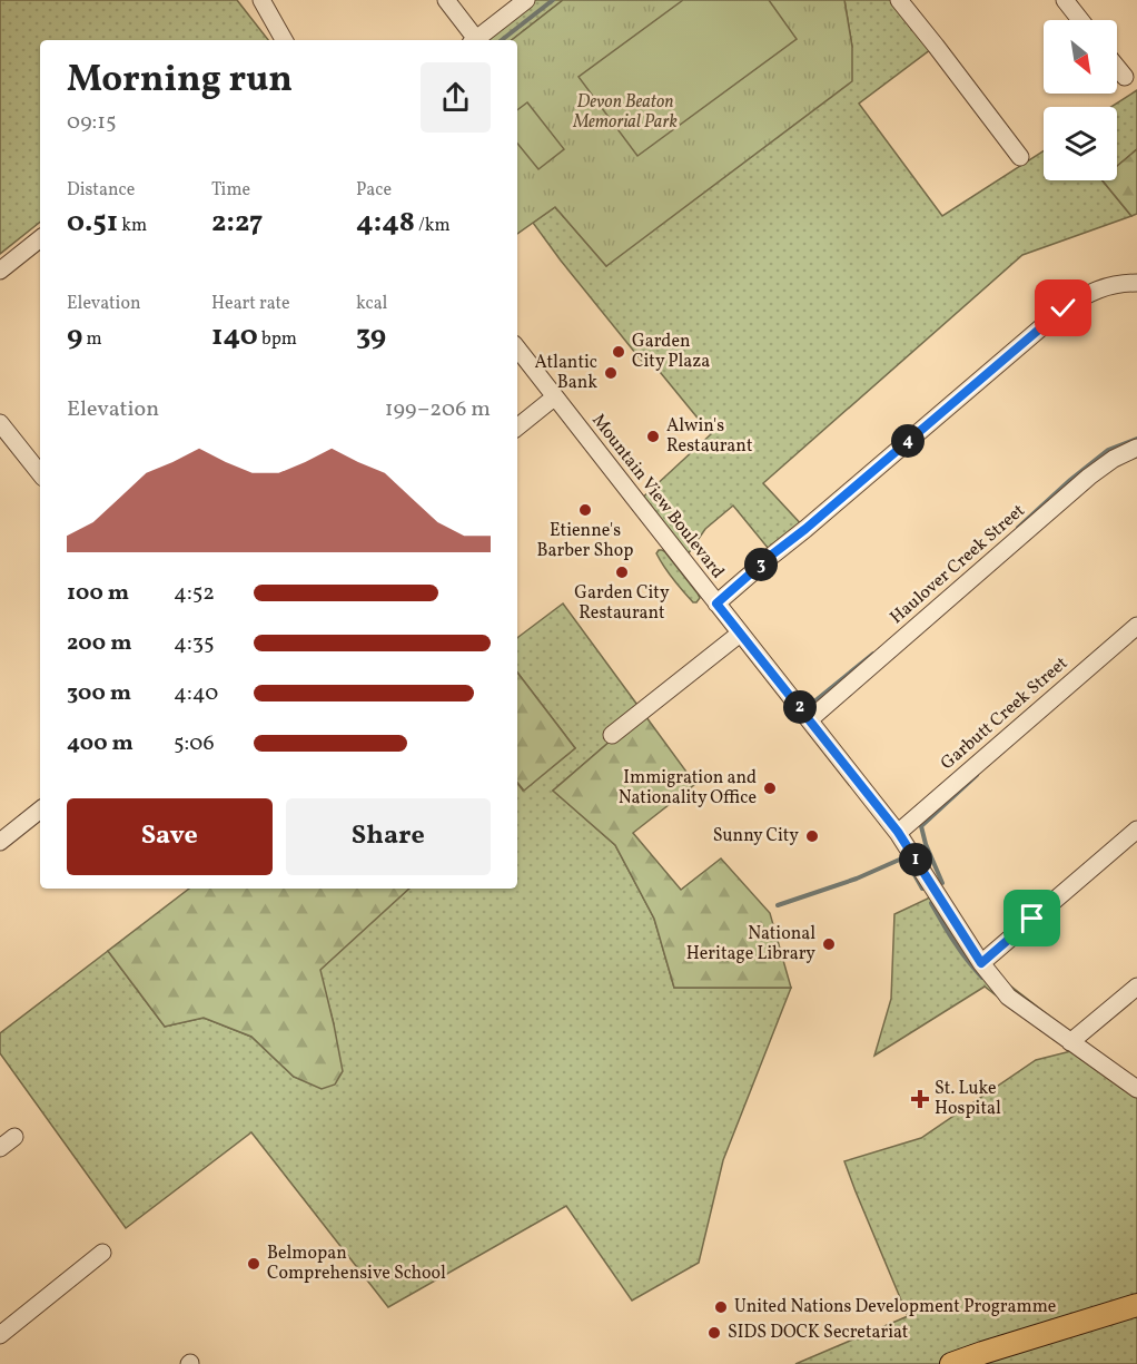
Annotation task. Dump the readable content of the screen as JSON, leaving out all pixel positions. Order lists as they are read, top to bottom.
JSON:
{
  "streets": {
    "street": ["Mountain View Boulevard", "Haulover Creek Street", "Garbutt Creek Street"]
  },
  "crossings": [
    ["Mountain View Boulevard", "Haulover Creek Street"],
    ["Mountain View Boulevard", "Garbutt Creek Street"]
  ],
  "parks": ["Devon Beaton Memorial Park"],
  "places": {
    "other": [
      "Garden City Plaza",
      "Atlantic Bank",
      "Alwin's Restaurant",
      "Etienne's Barber Shop",
      "Garden City Restaurant",
      "Immigration and Nationality Office",
      "Sunny City",
      "National Heritage Library",
      "Belmopan Comprehensive School",
      "United Nations Development Programme",
      "SIDS DOCK Secretariat"
    ],
    "health": ["St. Luke Hospital"]
  },
  "north": "bottom right",
  "page": {
    "heading": ["Morning run", "09:15"],
    "stats": [
      ["Distance", "0.51 km"],
      ["Time", "2:27"],
      ["Pace", "4:48 /km"],
      ["Elevation", "9 m"],
      ["Heart rate", "140 bpm"],
      ["kcal", "39"]
    ],
    "chart": ["Elevation", "199–206 m"],
    "pins": [
      "4",
      "3",
      "2",
      "1"
    ],
    "list": [
      {
        "name": "100 m",
        "note": "4:52"
      },
      {
        "name": "200 m",
        "note": "4:35"
      },
      {
        "name": "300 m",
        "note": "4:40"
      },
      {
        "name": "400 m",
        "note": "5:06"
      }
    ],
    "buttons": ["Save", "Share"]
  }
}
